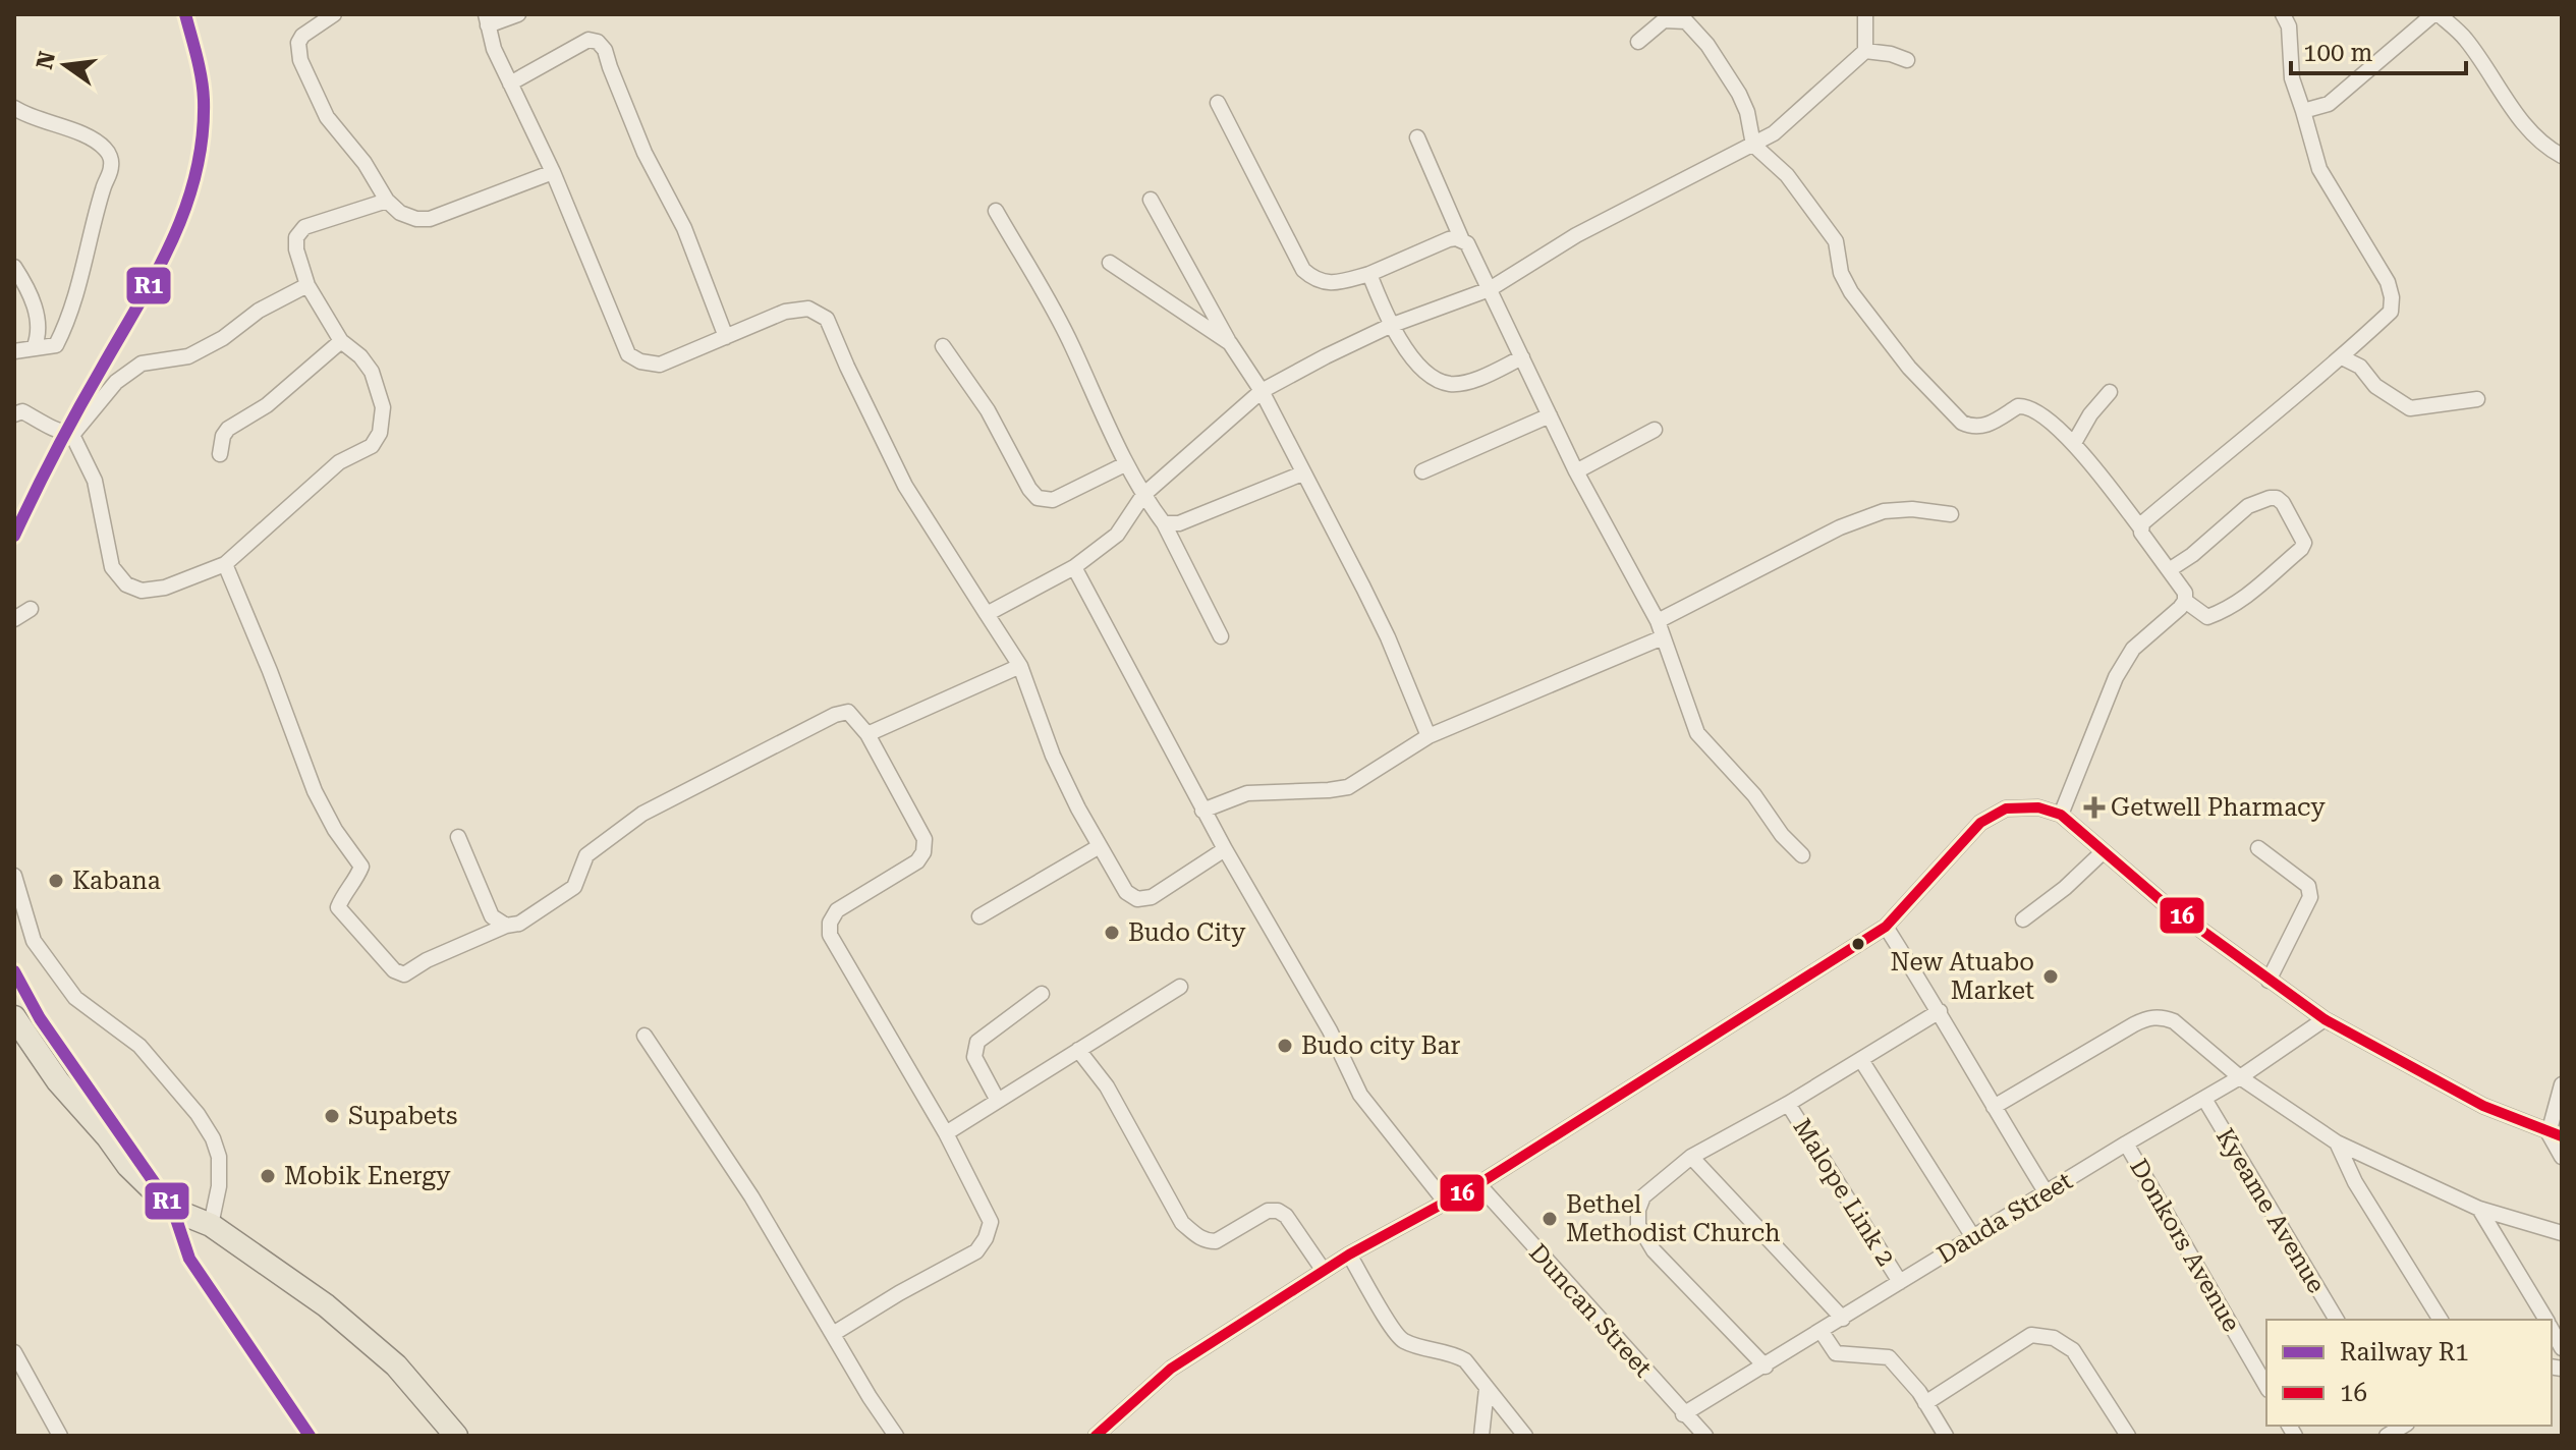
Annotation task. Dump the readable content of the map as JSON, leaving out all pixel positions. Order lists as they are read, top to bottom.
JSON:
{
  "streets": {
    "street": [
      "Malope Link 2",
      "Kyeame Avenue",
      "Dauda Street",
      "Donkors Avenue",
      "Duncan Street"
    ]
  },
  "crossings": [
    ["Malope Link 2", "Dauda Street"],
    ["Kyeame Avenue", "Dauda Street"],
    ["Dauda Street", "Donkors Avenue"],
    ["Dauda Street", "Duncan Street"]
  ],
  "places": {
    "health": ["Getwell Pharmacy"],
    "other": [
      "Kabana",
      "Budo City",
      "New Atuabo Market",
      "Budo city Bar",
      "Supabets",
      "Mobik Energy",
      "Bethel Methodist Church"
    ]
  },
  "lines": ["rail line R1", "transit line 16"],
  "legend": ["Railway R1", "16"],
  "scale_bar": "100 m",
  "north": "left"
}
